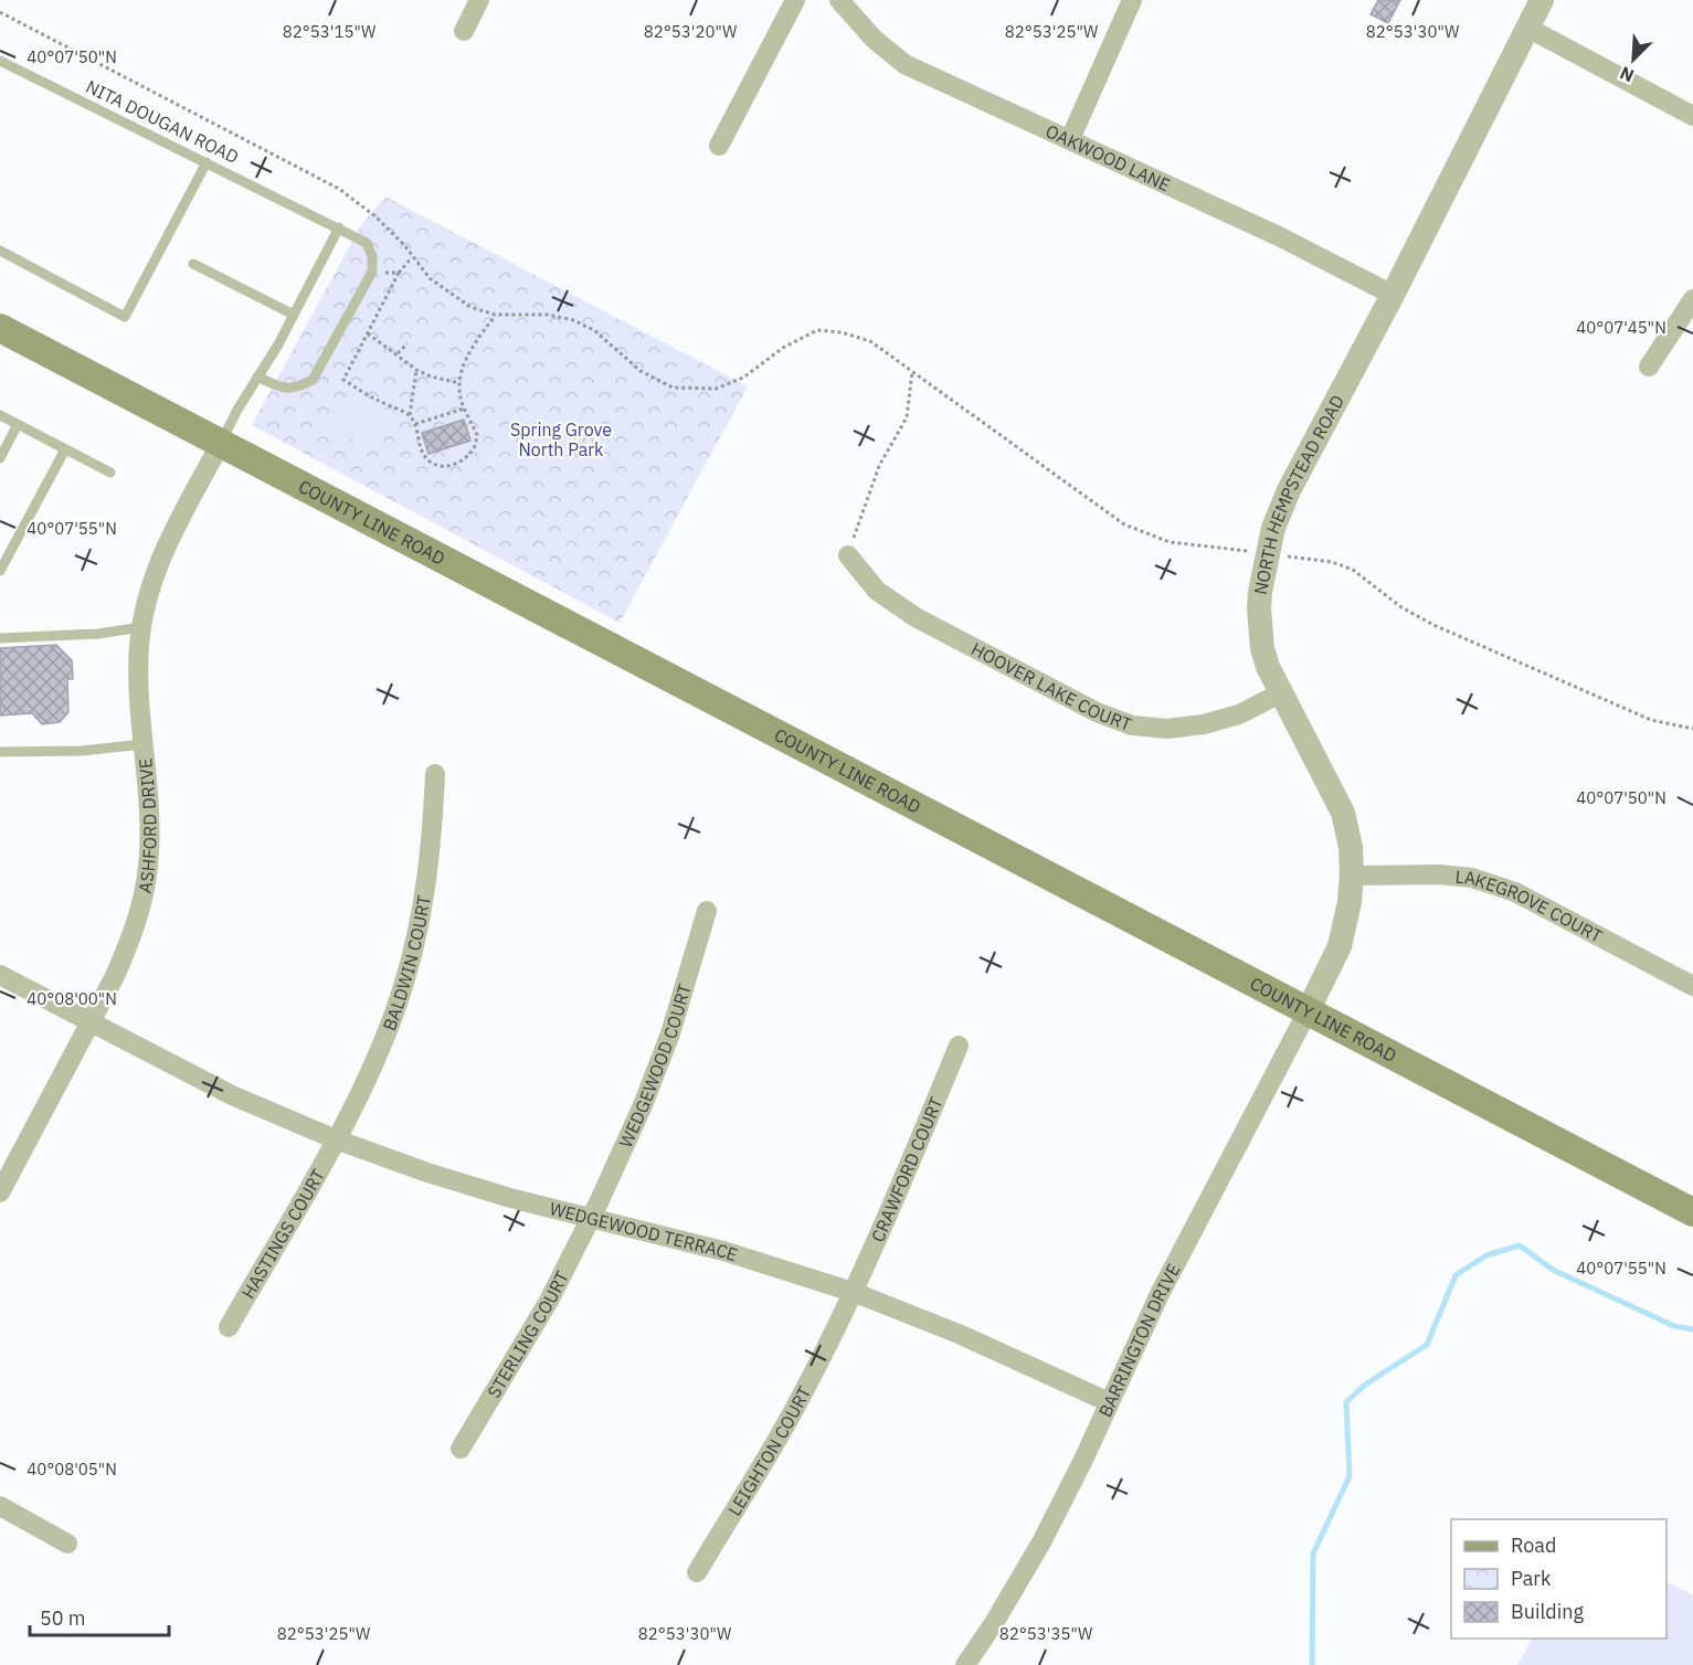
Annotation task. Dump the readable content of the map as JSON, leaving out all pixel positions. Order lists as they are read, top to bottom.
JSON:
{
  "streets": {
    "main road": ["COUNTY LINE ROAD"],
    "street": [
      "OAKWOOD LANE",
      "NORTH HEMPSTEAD ROAD",
      "HOOVER LAKE COURT",
      "ASHFORD DRIVE",
      "LAKEGROVE COURT",
      "BALDWIN COURT",
      "WEDGEWOOD COURT",
      "CRAWFORD COURT",
      "WEDGEWOOD TERRACE",
      "HASTINGS COURT",
      "STERLING COURT",
      "BARRINGTON DRIVE",
      "LEIGHTON COURT"
    ],
    "lane": ["NITA DOUGAN ROAD"]
  },
  "crossings": [
    ["OAKWOOD LANE", "NORTH HEMPSTEAD ROAD"],
    ["NORTH HEMPSTEAD ROAD", "COUNTY LINE ROAD"],
    ["NORTH HEMPSTEAD ROAD", "HOOVER LAKE COURT"],
    ["NORTH HEMPSTEAD ROAD", "LAKEGROVE COURT"],
    ["NORTH HEMPSTEAD ROAD", "BARRINGTON DRIVE"],
    ["COUNTY LINE ROAD", "ASHFORD DRIVE"],
    ["COUNTY LINE ROAD", "BARRINGTON DRIVE"],
    ["ASHFORD DRIVE", "WEDGEWOOD TERRACE"],
    ["BALDWIN COURT", "WEDGEWOOD TERRACE"],
    ["BALDWIN COURT", "HASTINGS COURT"],
    ["WEDGEWOOD COURT", "WEDGEWOOD TERRACE"],
    ["WEDGEWOOD COURT", "STERLING COURT"],
    ["CRAWFORD COURT", "WEDGEWOOD TERRACE"],
    ["CRAWFORD COURT", "LEIGHTON COURT"],
    ["WEDGEWOOD TERRACE", "HASTINGS COURT"],
    ["WEDGEWOOD TERRACE", "STERLING COURT"],
    ["WEDGEWOOD TERRACE", "BARRINGTON DRIVE"],
    ["WEDGEWOOD TERRACE", "LEIGHTON COURT"]
  ],
  "parks": ["Spring Grove North Park"],
  "legend": ["Road", "Park", "Building"],
  "scale_bar": "50 m",
  "north": "bottom left",
  "coordinates": [
    "82°53'15\"W",
    "82°53'20\"W",
    "82°53'25\"W",
    "82°53'30\"W",
    "40°07'50\"N",
    "40°07'45\"N",
    "40°07'55\"N",
    "40°08'00\"N",
    "40°08'05\"N",
    "82°53'35\"W"
  ]
}
